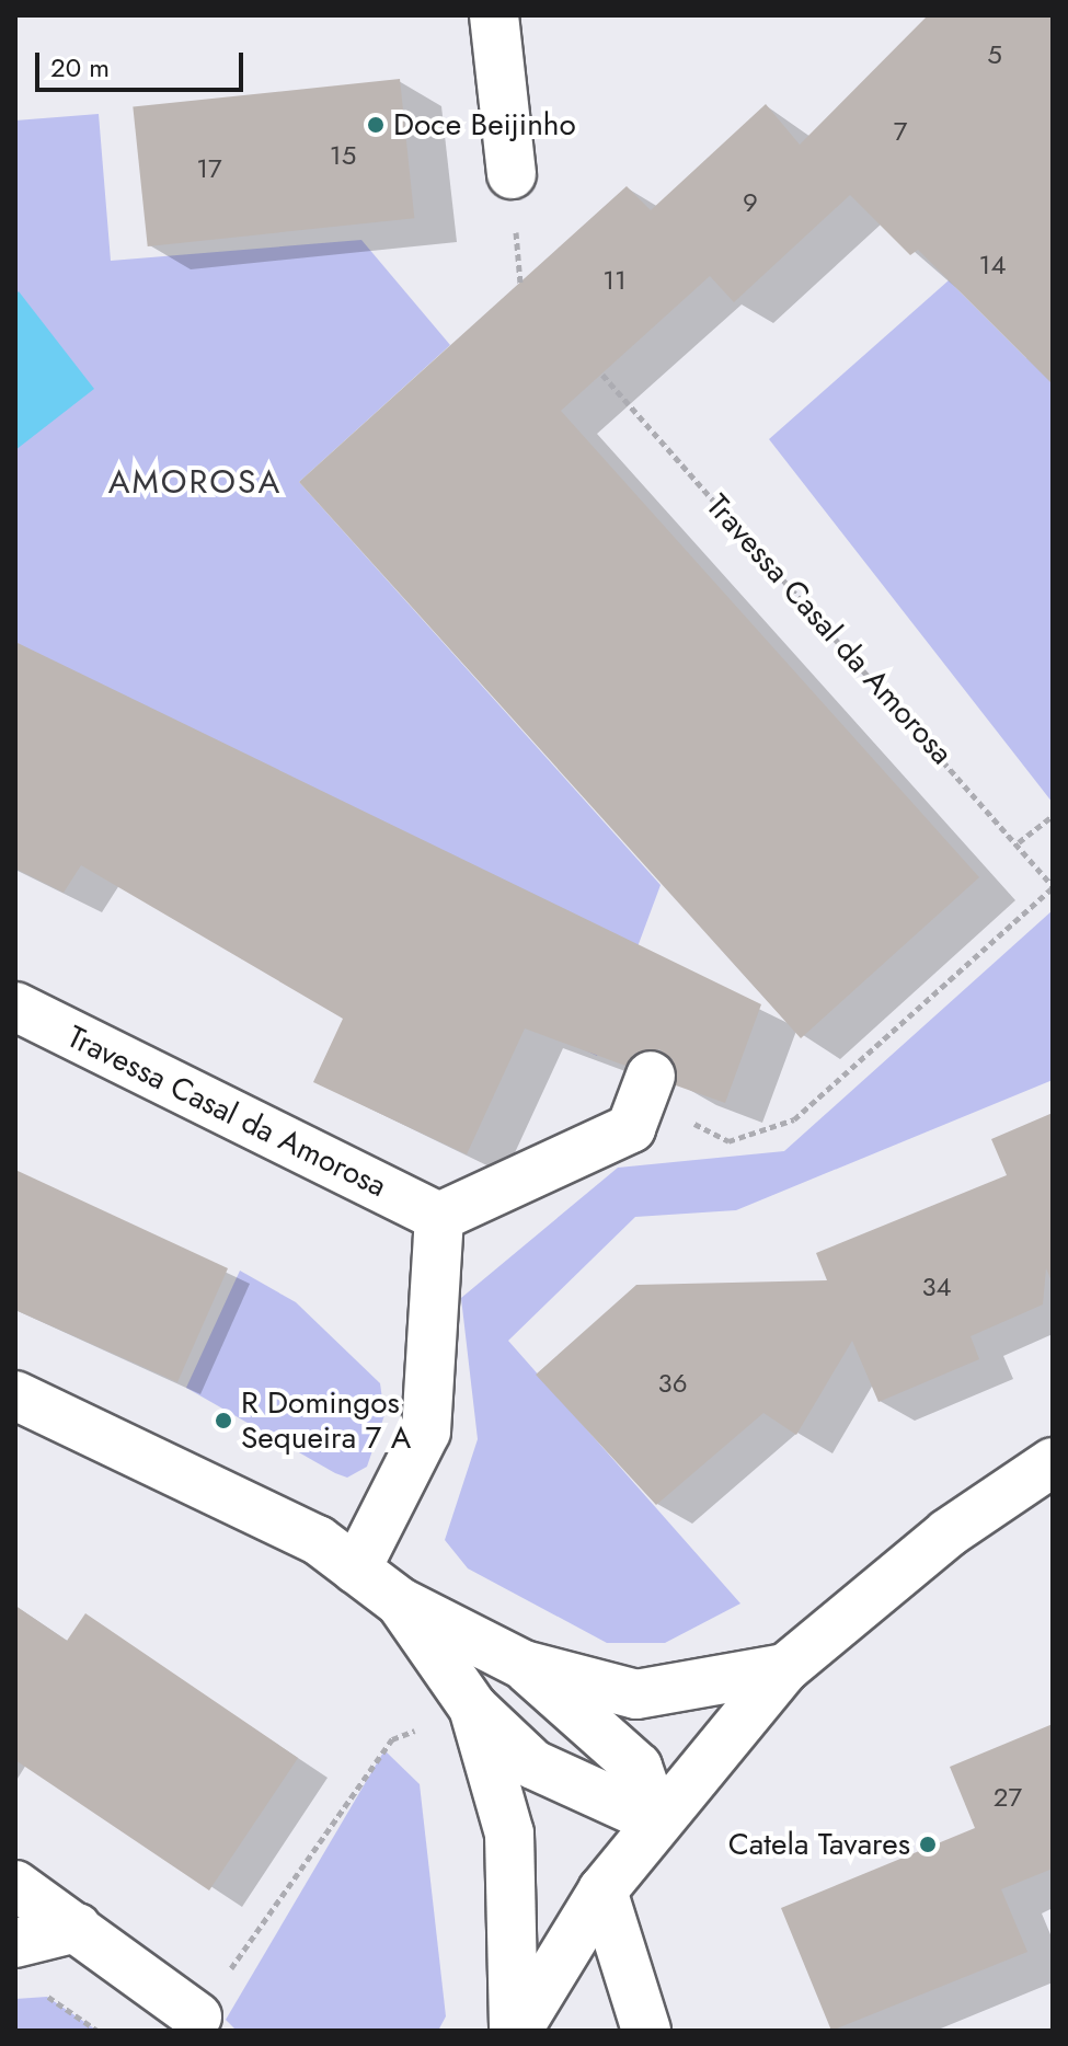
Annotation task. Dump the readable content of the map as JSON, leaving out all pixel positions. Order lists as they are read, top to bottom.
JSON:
{
  "streets": {
    "street": ["Travessa Casal da Amorosa"]
  },
  "districts": ["AMOROSA"],
  "places": ["Doce Beijinho", "R Domingos Sequeira 7 A", "Catela Tavares"],
  "house_numbers": [
    "5",
    "7",
    "15",
    "17",
    "9",
    "14",
    "11",
    "34",
    "36",
    "27"
  ],
  "scale_bar": "20 m"
}
